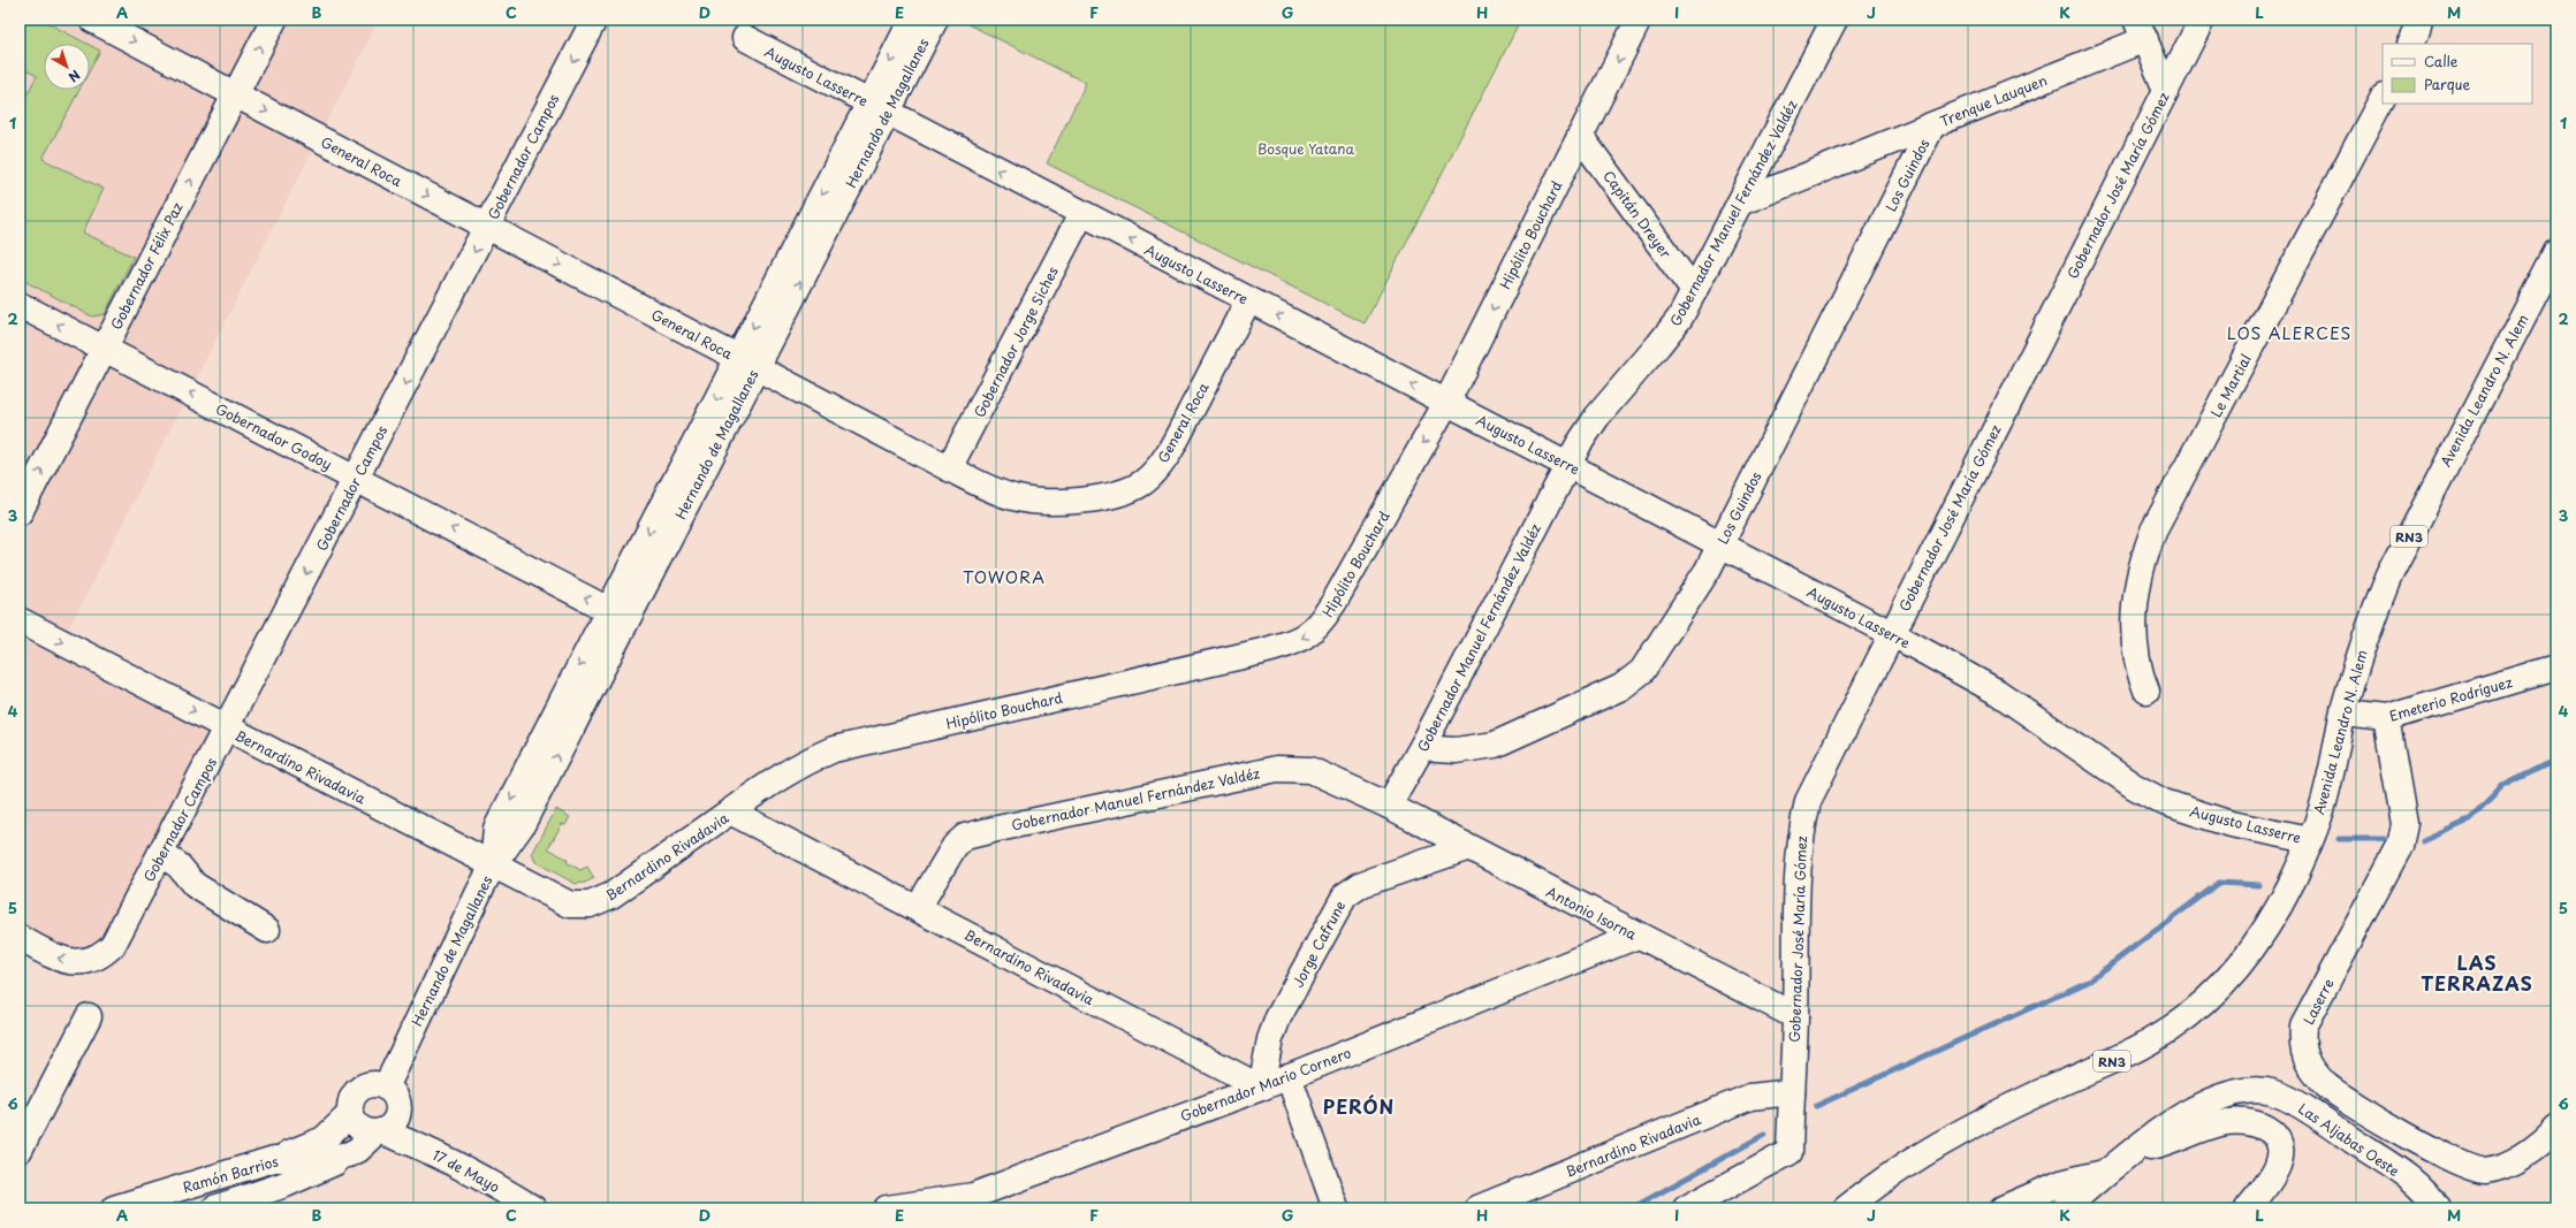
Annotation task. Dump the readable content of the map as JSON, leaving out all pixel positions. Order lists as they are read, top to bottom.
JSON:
{
  "streets": {
    "main road": [
      "Augusto Lasserre",
      "Trenque Lauquen",
      "Hernando de Magallanes",
      "Gobernador Campos",
      "General Roca",
      "Los Guindos",
      "Gobernador José María Gómez",
      "Gobernador Manuel Fernández Valdéz",
      "Capitán Dreyer",
      "Hipólito Bouchard",
      "Gobernador Félix Paz",
      "Gobernador Jorge Siches",
      "Le Martial",
      "Avenida Leandro N. Alem",
      "Gobernador Godoy",
      "RN3",
      "Emeterio Rodríguez",
      "Bernardino Rivadavia",
      "Antonio Isorna",
      "Jorge Cafrune",
      "Laserre",
      "Gobernador Mario Cornero",
      "Las Aljabas Oeste",
      "17 de Mayo",
      "Ramón Barrios"
    ]
  },
  "crossings": [
    ["Augusto Lasserre", "Hernando de Magallanes"],
    ["Augusto Lasserre", "General Roca"],
    ["Augusto Lasserre", "Los Guindos"],
    ["Augusto Lasserre", "Gobernador José María Gómez"],
    ["Augusto Lasserre", "Gobernador Manuel Fernández Valdéz"],
    ["Augusto Lasserre", "Hipólito Bouchard"],
    ["Augusto Lasserre", "Gobernador Jorge Siches"],
    ["Augusto Lasserre", "Avenida Leandro N. Alem"],
    ["Trenque Lauquen", "Los Guindos"],
    ["Trenque Lauquen", "Gobernador Manuel Fernández Valdéz"],
    ["Hernando de Magallanes", "General Roca"],
    ["Hernando de Magallanes", "Gobernador Godoy"],
    ["Hernando de Magallanes", "Bernardino Rivadavia"],
    ["Hernando de Magallanes", "17 de Mayo"],
    ["Hernando de Magallanes", "Ramón Barrios"],
    ["Gobernador Campos", "General Roca"],
    ["Gobernador Campos", "Gobernador Godoy"],
    ["Gobernador Campos", "Bernardino Rivadavia"],
    ["General Roca", "Gobernador Félix Paz"],
    ["General Roca", "Gobernador Jorge Siches"],
    ["Los Guindos", "Gobernador Manuel Fernández Valdéz"],
    ["Gobernador José María Gómez", "Bernardino Rivadavia"],
    ["Gobernador José María Gómez", "Antonio Isorna"],
    ["Gobernador Manuel Fernández Valdéz", "Capitán Dreyer"],
    ["Gobernador Manuel Fernández Valdéz", "Bernardino Rivadavia"],
    ["Gobernador Manuel Fernández Valdéz", "Antonio Isorna"],
    ["Capitán Dreyer", "Hipólito Bouchard"],
    ["Hipólito Bouchard", "Bernardino Rivadavia"],
    ["Gobernador Félix Paz", "Gobernador Godoy"],
    ["Avenida Leandro N. Alem", "Emeterio Rodríguez"],
    ["Emeterio Rodríguez", "Laserre"],
    ["Bernardino Rivadavia", "Jorge Cafrune"],
    ["Bernardino Rivadavia", "Gobernador Mario Cornero"],
    ["Antonio Isorna", "Jorge Cafrune"],
    ["Antonio Isorna", "Gobernador Mario Cornero"],
    ["Jorge Cafrune", "Gobernador Mario Cornero"],
    ["17 de Mayo", "Ramón Barrios"]
  ],
  "one_way": [
    "Augusto Lasserre",
    "Gobernador Campos",
    "General Roca",
    "Hipólito Bouchard",
    "Gobernador Félix Paz",
    "Gobernador Godoy"
  ],
  "districts": [
    "LOS ALERCES",
    "TOWORA",
    "LAS TERRAZAS",
    "PERÓN"
  ],
  "parks": ["Bosque Yatana"],
  "legend": ["Calle", "Parque"],
  "north": "bottom right",
  "grid": {
    "columns": [
      "A",
      "B",
      "C",
      "D",
      "E",
      "F",
      "G",
      "H",
      "I",
      "J",
      "K",
      "L",
      "M"
    ],
    "rows": [
      "1",
      "2",
      "3",
      "4",
      "5",
      "6"
    ]
  }
}
